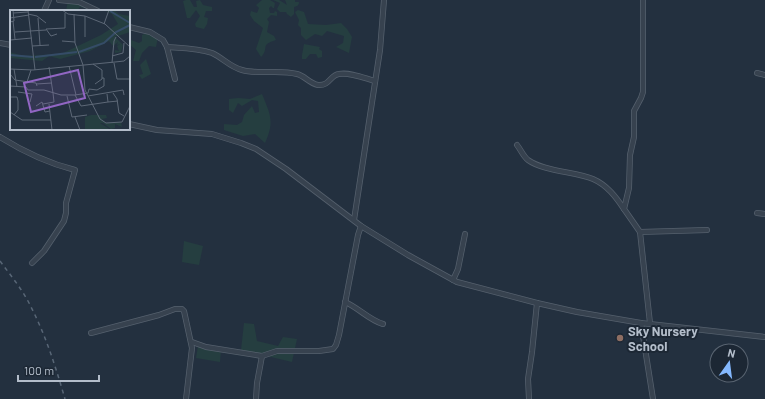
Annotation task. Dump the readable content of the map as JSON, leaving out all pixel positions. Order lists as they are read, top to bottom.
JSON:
{
  "places": ["Sky Nursery School"],
  "scale_bar": "100 m",
  "north": "top"
}
